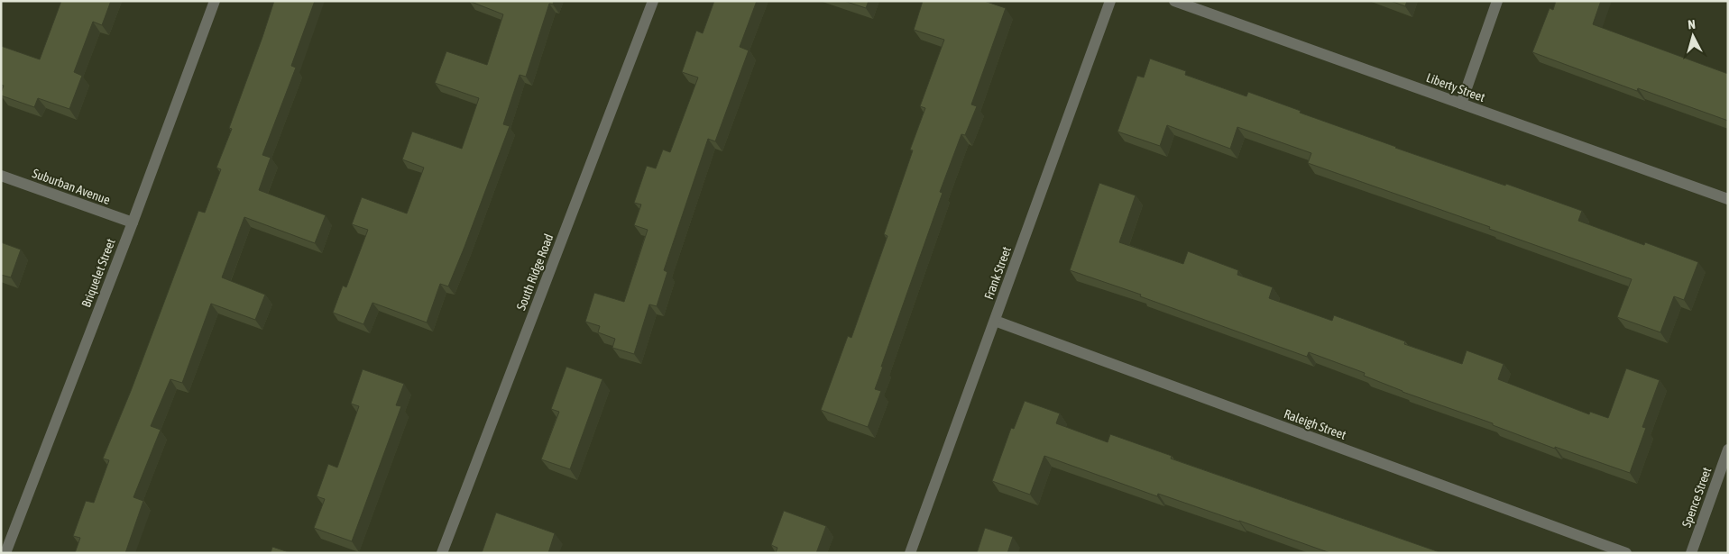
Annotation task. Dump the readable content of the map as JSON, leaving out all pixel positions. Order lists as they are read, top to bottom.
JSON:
{
  "streets": {
    "street": [
      "Liberty Street",
      "Suburban Avenue",
      "South Ridge Road",
      "Briquelet Street",
      "Frank Street",
      "Raleigh Street",
      "Spence Street"
    ]
  },
  "crossings": [
    ["Suburban Avenue", "Briquelet Street"],
    ["Frank Street", "Raleigh Street"]
  ],
  "north": "top"
}
